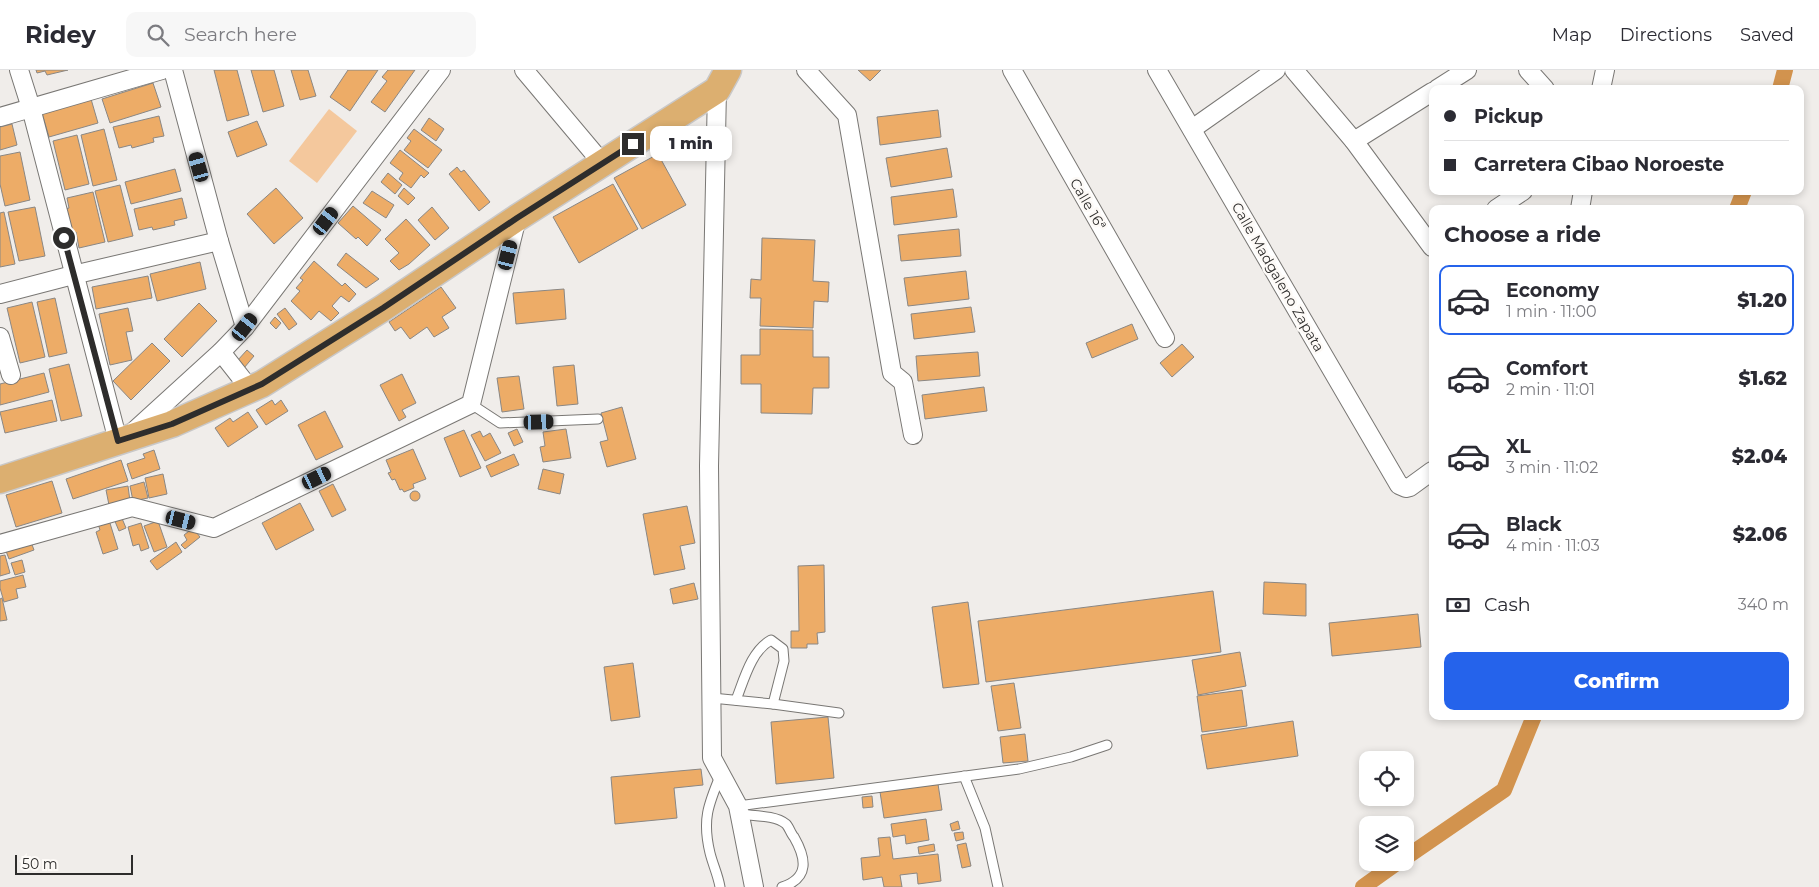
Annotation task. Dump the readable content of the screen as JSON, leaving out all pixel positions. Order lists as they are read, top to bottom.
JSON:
{
  "streets": {
    "street": ["Calle 16ª", "Calle Madgaleno Zapata"]
  },
  "scale_bar": "50 m",
  "page": {
    "header": "Ridey",
    "search": "Search here",
    "nav": ["Map", "Directions", "Saved"],
    "banner": ["Pickup", "Carretera Cibao Noroeste"],
    "bubble": "1 min",
    "heading": "Choose a ride",
    "list": [
      {
        "name": "Economy",
        "note": "1 min · 11:00",
        "value": "$1.20"
      },
      {
        "name": "Comfort",
        "note": "2 min · 11:01",
        "value": "$1.62"
      },
      {
        "name": "XL",
        "note": "3 min · 11:02",
        "value": "$2.04"
      },
      {
        "name": "Black",
        "note": "4 min · 11:03",
        "value": "$2.06"
      }
    ],
    "pay": ["Cash", "340 m"],
    "buttons": "Confirm",
    "scale": "50 m"
  }
}
